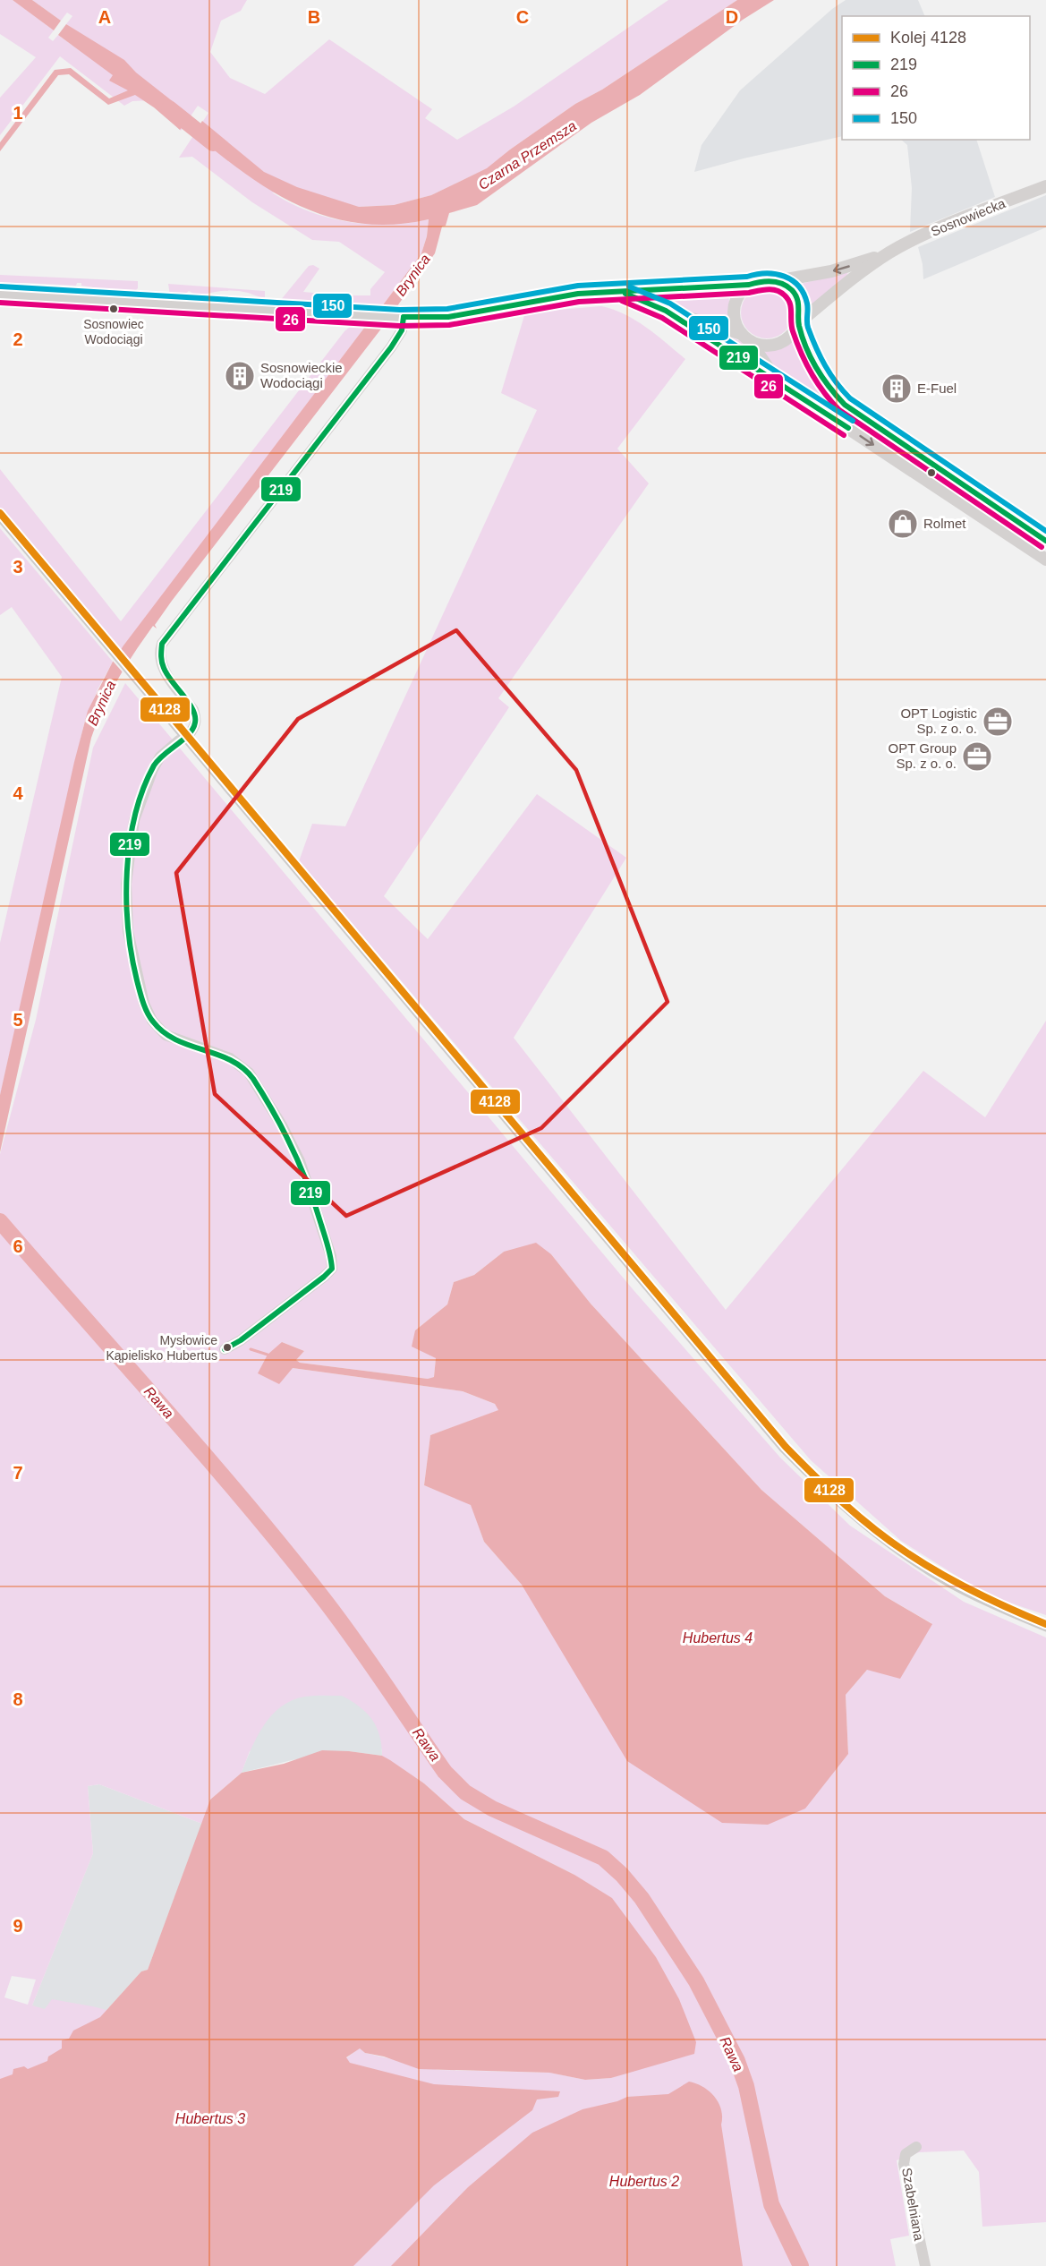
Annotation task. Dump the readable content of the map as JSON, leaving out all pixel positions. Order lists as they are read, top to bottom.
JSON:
{
  "streets": {
    "street": ["Sosnowiecka", "Szabelniana"]
  },
  "water": [
    "Czarna Przemsza",
    "Brynica",
    "Rawa",
    "Hubertus 4",
    "Hubertus 3",
    "Hubertus 2"
  ],
  "places": {
    "other": ["Sosnowiec Wodociągi", "Mysłowice Kąpielisko Hubertus"],
    "building": ["Sosnowieckie Wodociągi", "E-Fuel"],
    "shop": ["Rolmet"],
    "office": ["OPT Logistic Sp. z o. o.", "OPT Group Sp. z o. o."]
  },
  "lines": [
    "transit line 150",
    "transit line 219",
    "transit line 26",
    "rail line 4128"
  ],
  "legend": [
    "Kolej 4128",
    "219",
    "26",
    "150"
  ],
  "grid": {
    "columns": [
      "A",
      "B",
      "C",
      "D"
    ],
    "rows": [
      "1",
      "2",
      "3",
      "4",
      "5",
      "6",
      "7",
      "8",
      "9"
    ]
  }
}
